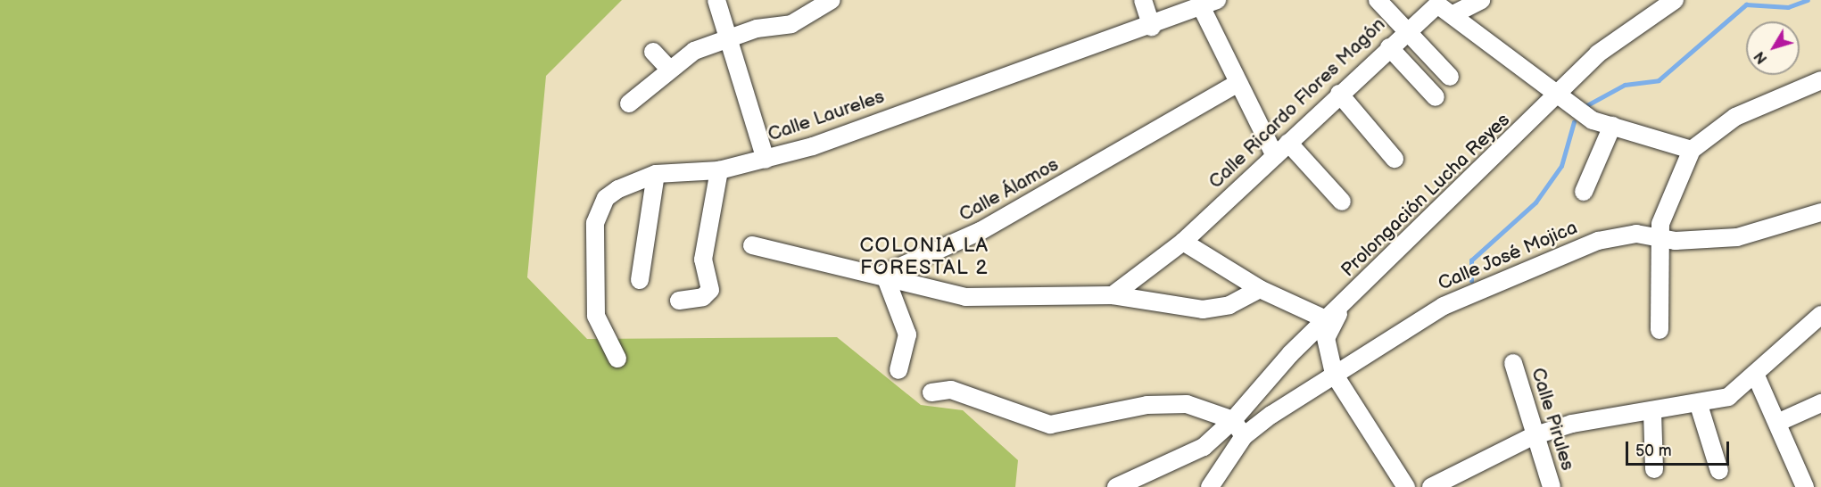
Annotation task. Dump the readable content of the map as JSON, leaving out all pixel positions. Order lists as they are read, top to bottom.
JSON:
{
  "streets": {
    "street": [
      "Calle Ricardo Flores Magón",
      "Calle Laureles",
      "Calle Álamos",
      "Prolongación Lucha Reyes",
      "Calle José Mojica",
      "Calle Pirules"
    ]
  },
  "crossings": [
    ["Calle Ricardo Flores Magón", "Prolongación Lucha Reyes"]
  ],
  "districts": ["COLONIA LA FORESTAL 2"],
  "scale_bar": "50 m",
  "north": "bottom left"
}
